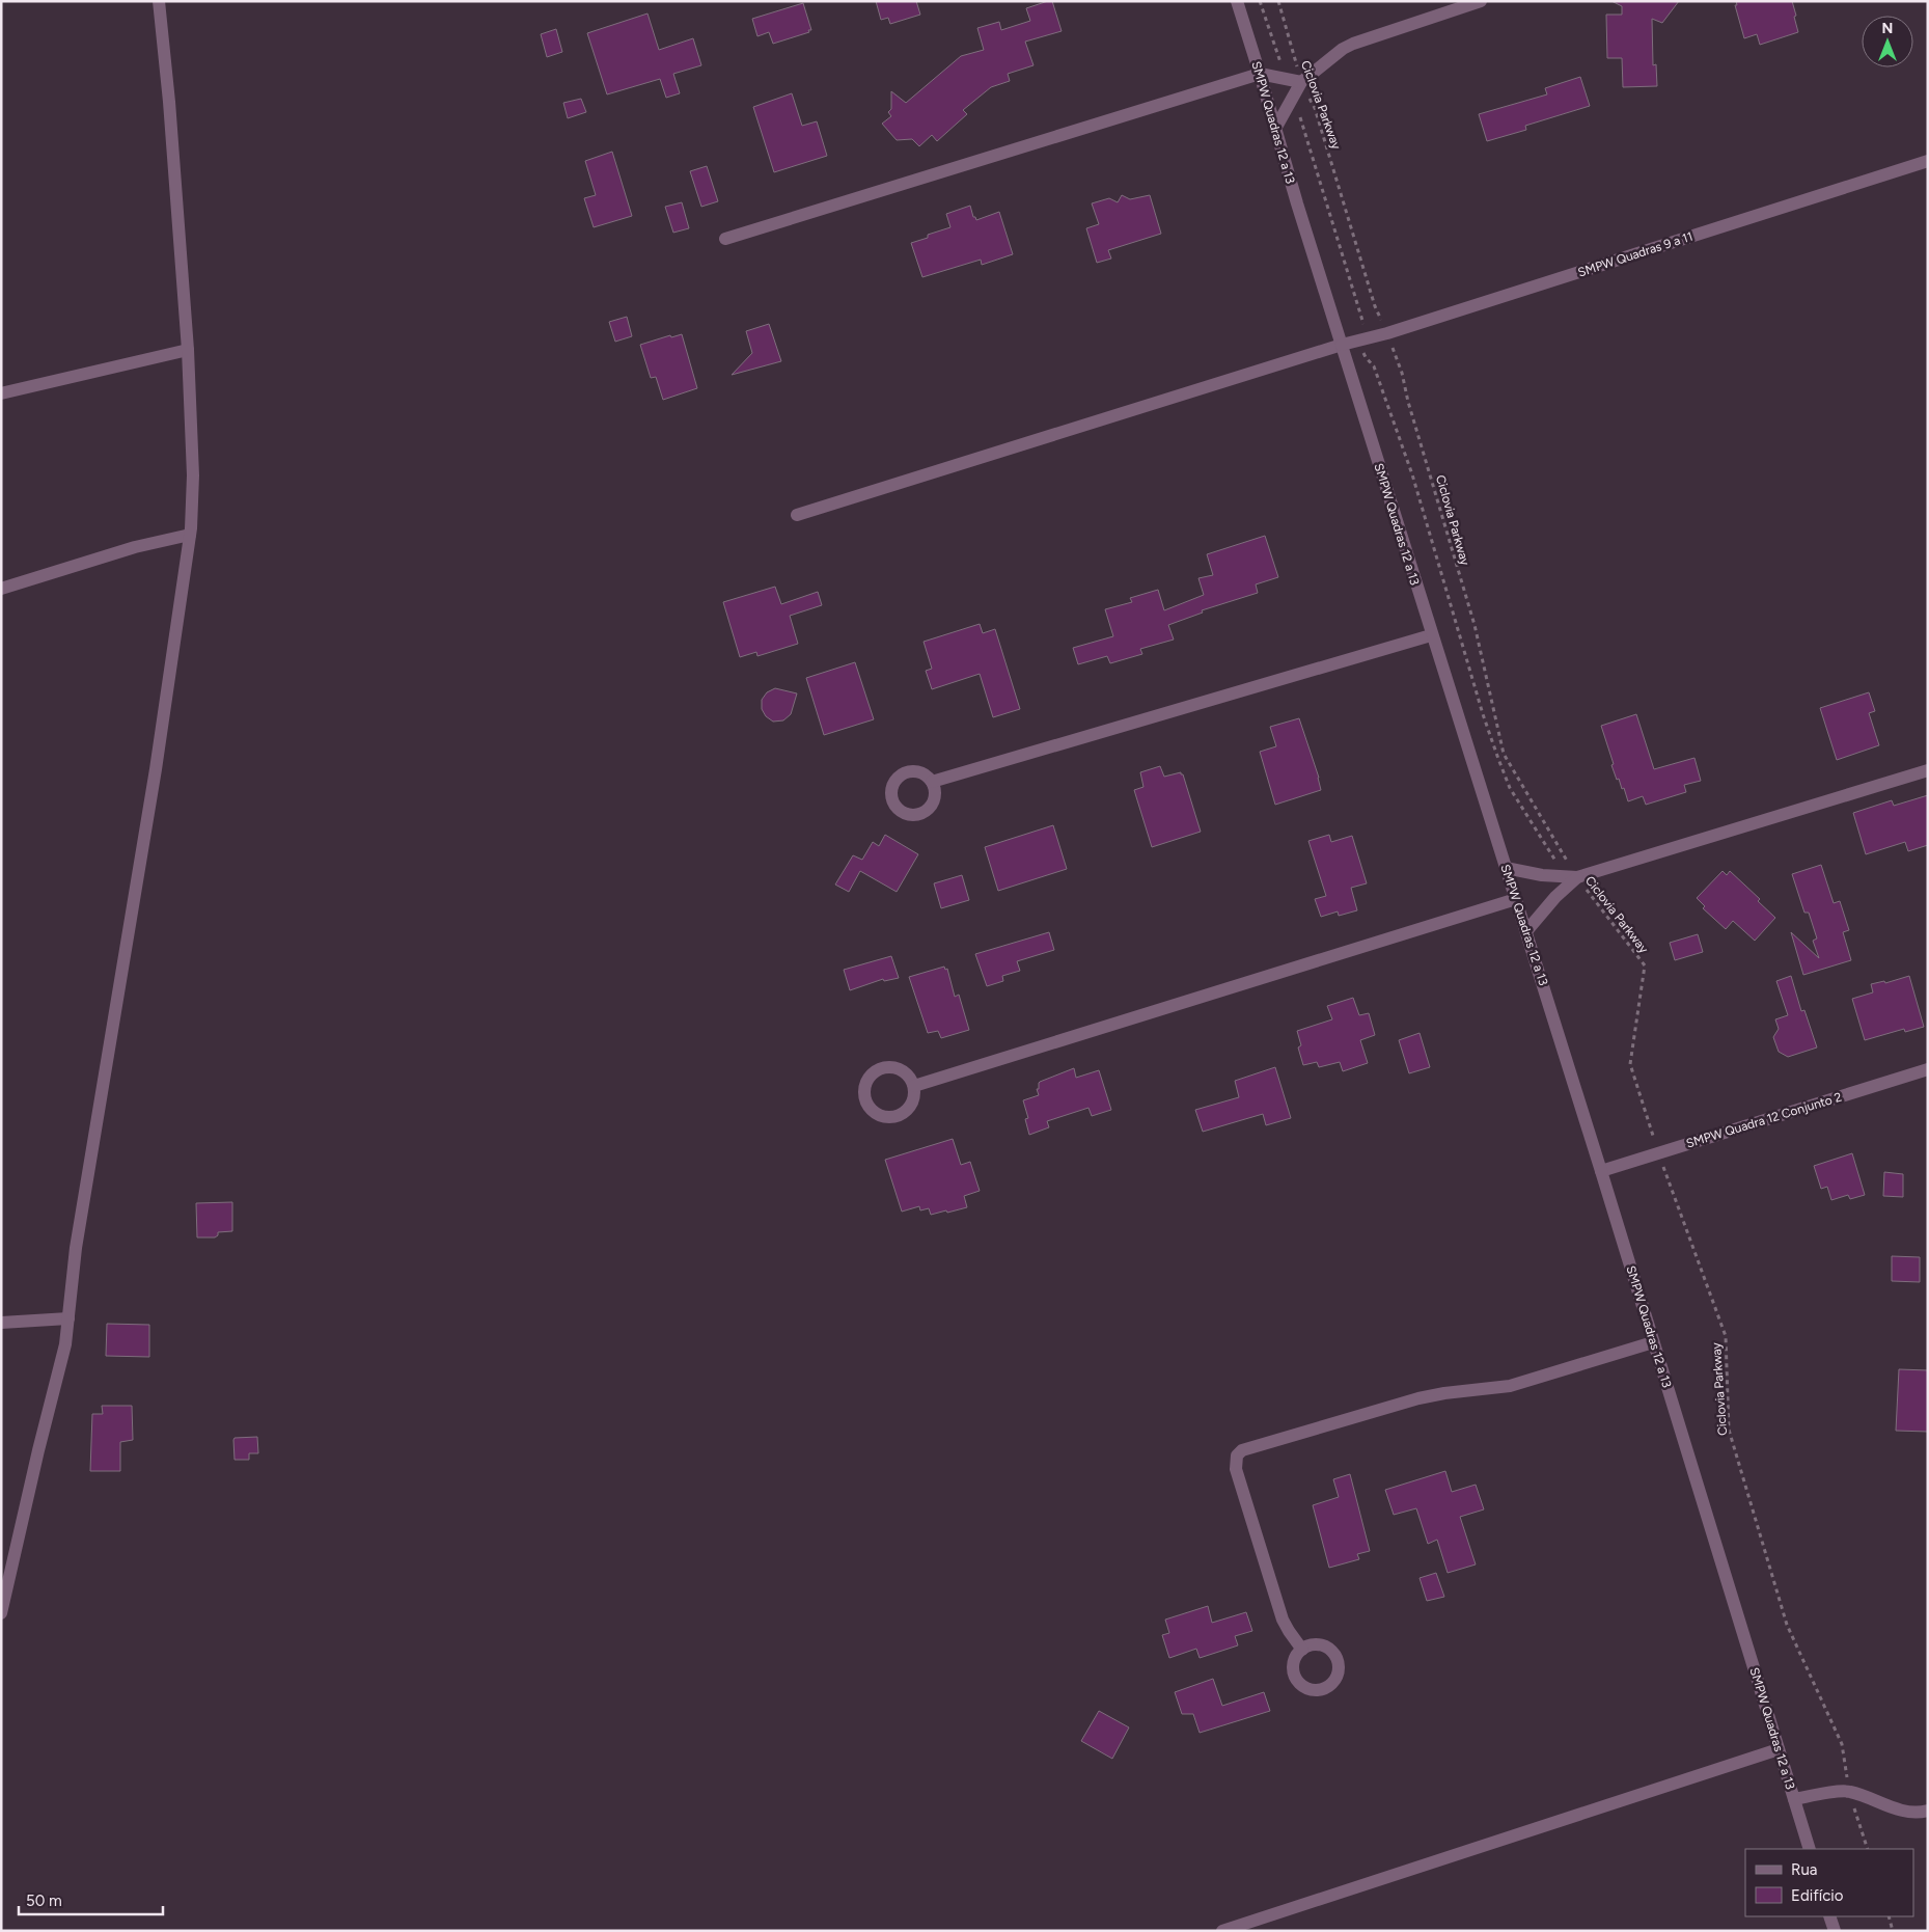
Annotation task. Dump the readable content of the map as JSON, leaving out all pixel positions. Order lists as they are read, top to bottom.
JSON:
{
  "streets": {
    "street": ["SMPW Quadras 12 a 13", "SMPW Quadras 9 a 11", "SMPW Quadra 12 Conjunto 2"],
    "path": ["Ciclovia Parkway"]
  },
  "crossings": [
    ["Ciclovia Parkway", "SMPW Quadras 9 a 11"],
    ["Ciclovia Parkway", "SMPW Quadra 12 Conjunto 2"],
    ["SMPW Quadras 12 a 13", "SMPW Quadras 9 a 11"],
    ["SMPW Quadras 12 a 13", "SMPW Quadra 12 Conjunto 2"]
  ],
  "legend": ["Rua", "Edifício"],
  "scale_bar": "50 m",
  "north": "top"
}
